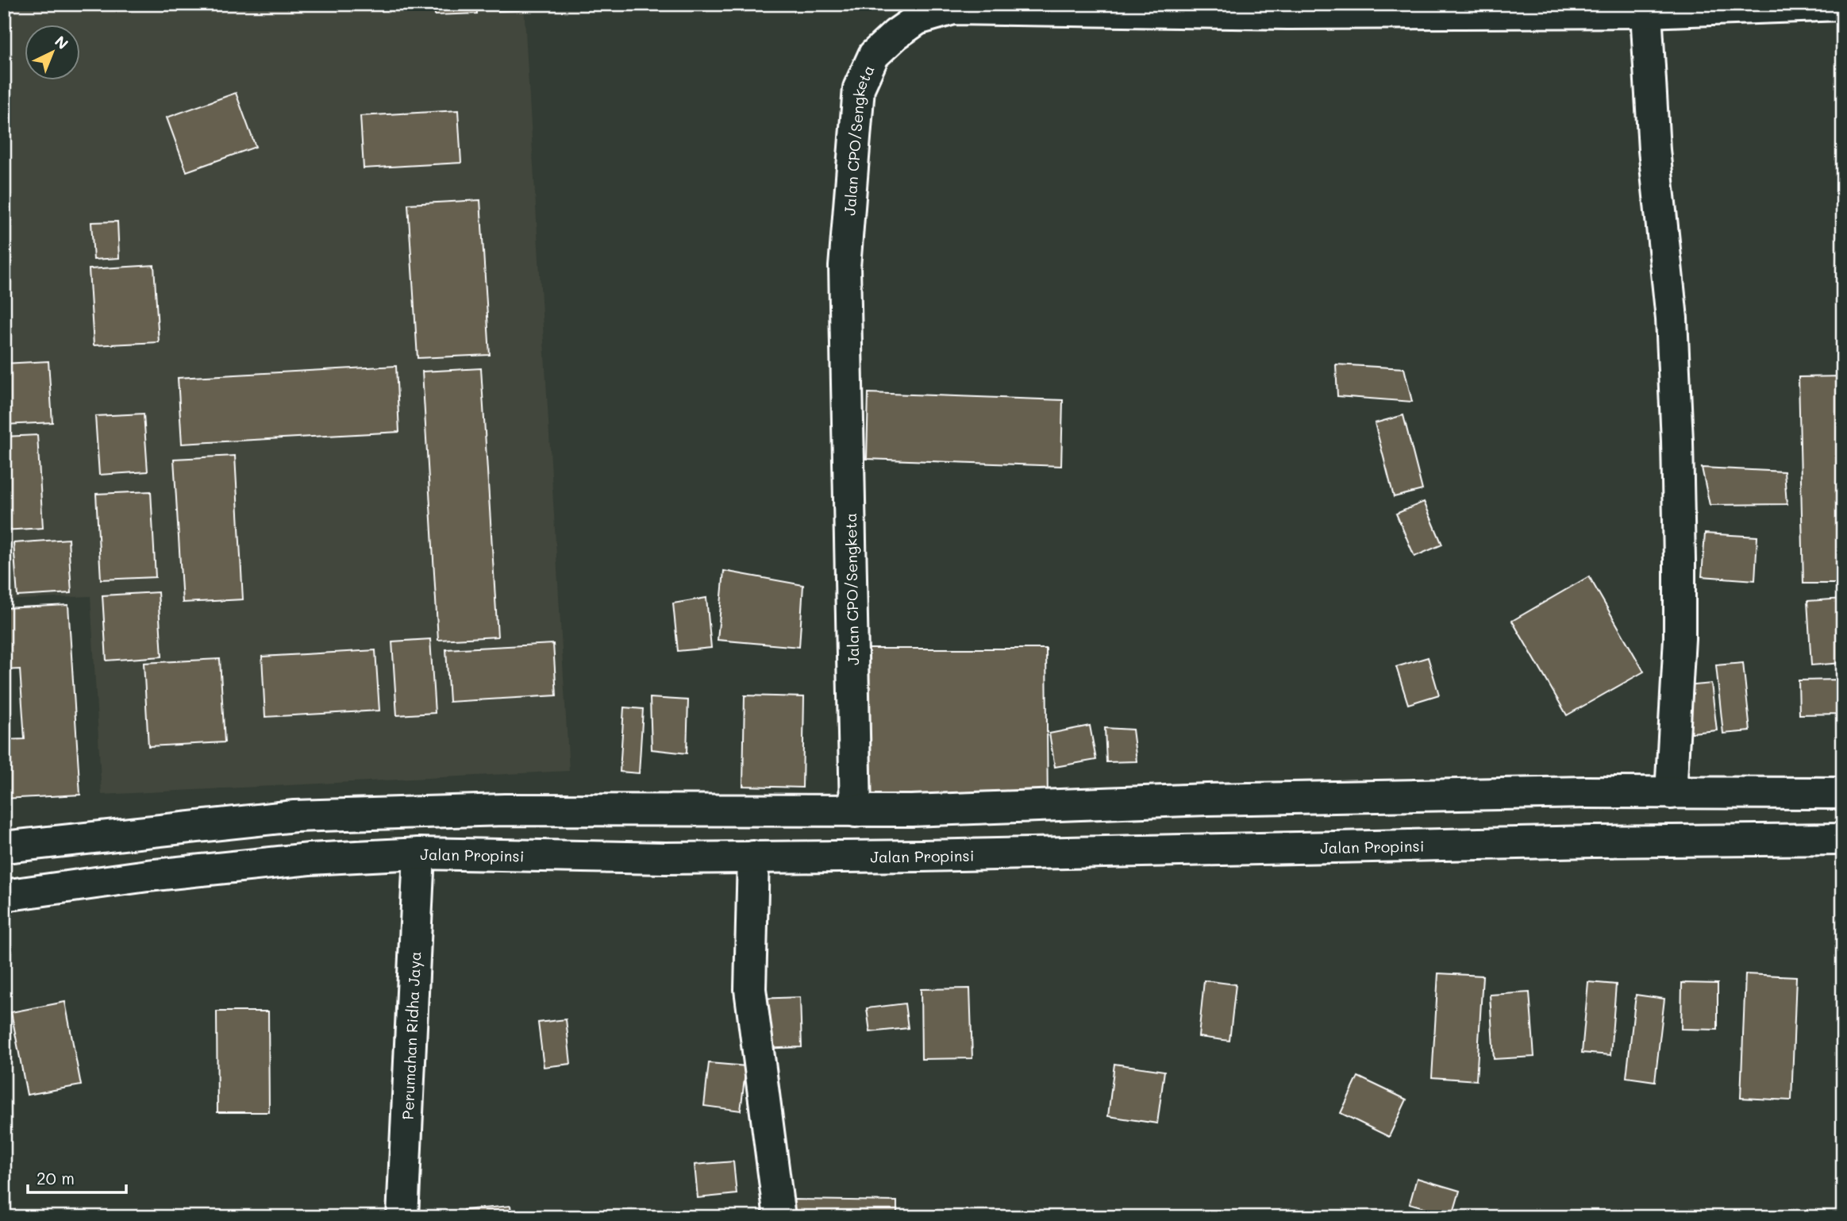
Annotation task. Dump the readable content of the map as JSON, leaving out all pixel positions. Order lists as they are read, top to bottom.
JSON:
{
  "streets": {
    "main road": ["Jalan CPO/Sengketa", "Jalan Propinsi", "Perumahan Ridha Jaya"]
  },
  "crossings": [
    ["Jalan Propinsi", "Perumahan Ridha Jaya"]
  ],
  "scale_bar": "20 m",
  "north": "top right"
}
